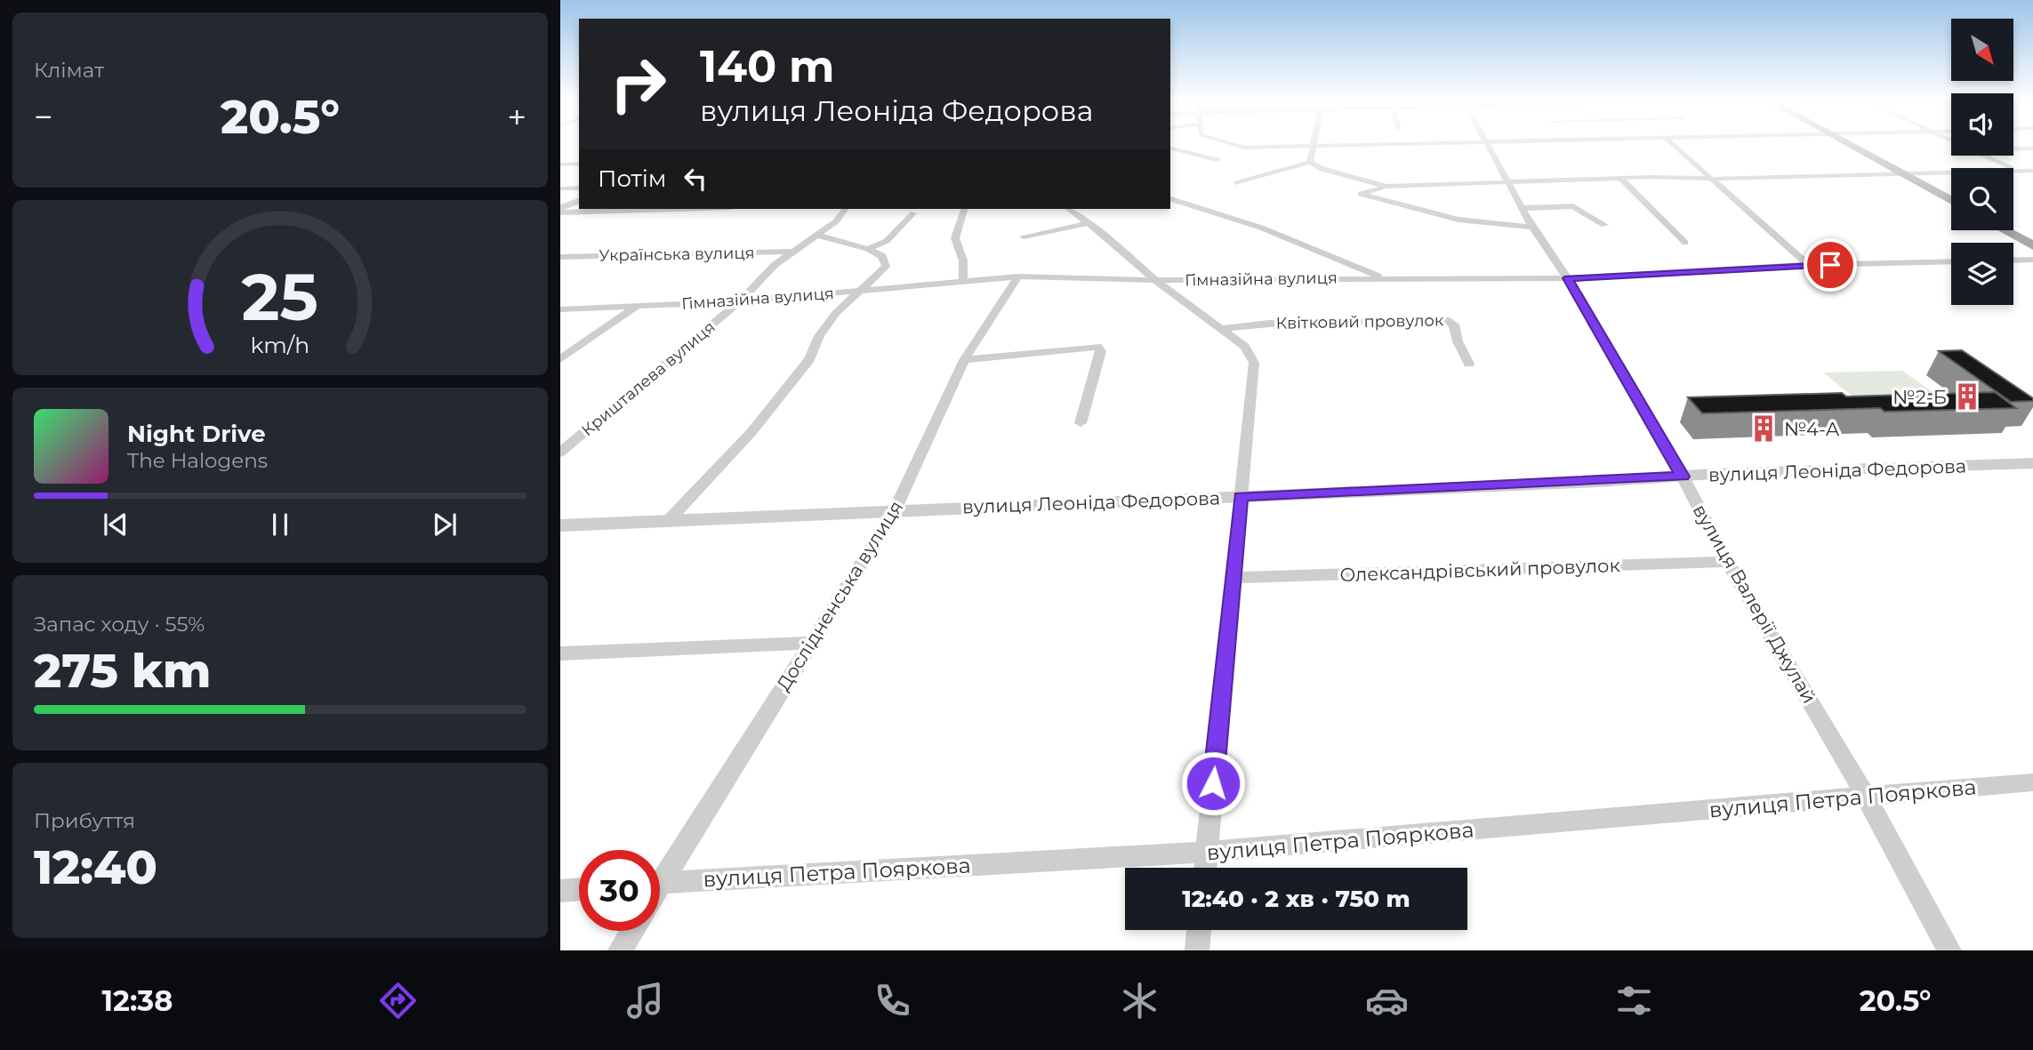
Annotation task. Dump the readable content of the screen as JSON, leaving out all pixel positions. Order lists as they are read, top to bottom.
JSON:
{
  "streets": {
    "street": [
      "Українська вулиця",
      "Гімназійна вулиця",
      "Квітковий провулок",
      "Кришталева вулиця",
      "вулиця Леоніда Федорова",
      "Олександрівський провулок",
      "Дослідненська вулиця",
      "вулиця Валерії Джулай",
      "вулиця Петра Пояркова"
    ]
  },
  "crossings": [
    ["Українська вулиця", "Кришталева вулиця"],
    ["Гімназійна вулиця", "Кришталева вулиця"],
    ["Гімназійна вулиця", "Дослідненська вулиця"],
    ["Гімназійна вулиця", "вулиця Валерії Джулай"],
    ["вулиця Леоніда Федорова", "Дослідненська вулиця"],
    ["вулиця Леоніда Федорова", "вулиця Валерії Джулай"],
    ["Олександрівський провулок", "вулиця Валерії Джулай"],
    ["вулиця Валерії Джулай", "вулиця Петра Пояркова"]
  ],
  "places": {
    "building": ["№2-Б", "№4-А"]
  },
  "north": "bottom right",
  "page": {
    "tile": [
      "Клімат",
      ["Запас ходу · 55%", "275 km"],
      ["Прибуття", "12:40"]
    ],
    "turn": ["140 m", "вулиця Леоніда Федорова"],
    "heat": ["−", "20.5°", "+"],
    "then": "Потім",
    "song": ["Night Drive", "The Halogens"],
    "limit": "30",
    "trip": "12:40 · 2 хв · 750 m",
    "tabs": ["12:38", "20.5°"],
    "gauge": ["25", "km/h"]
  }
}
